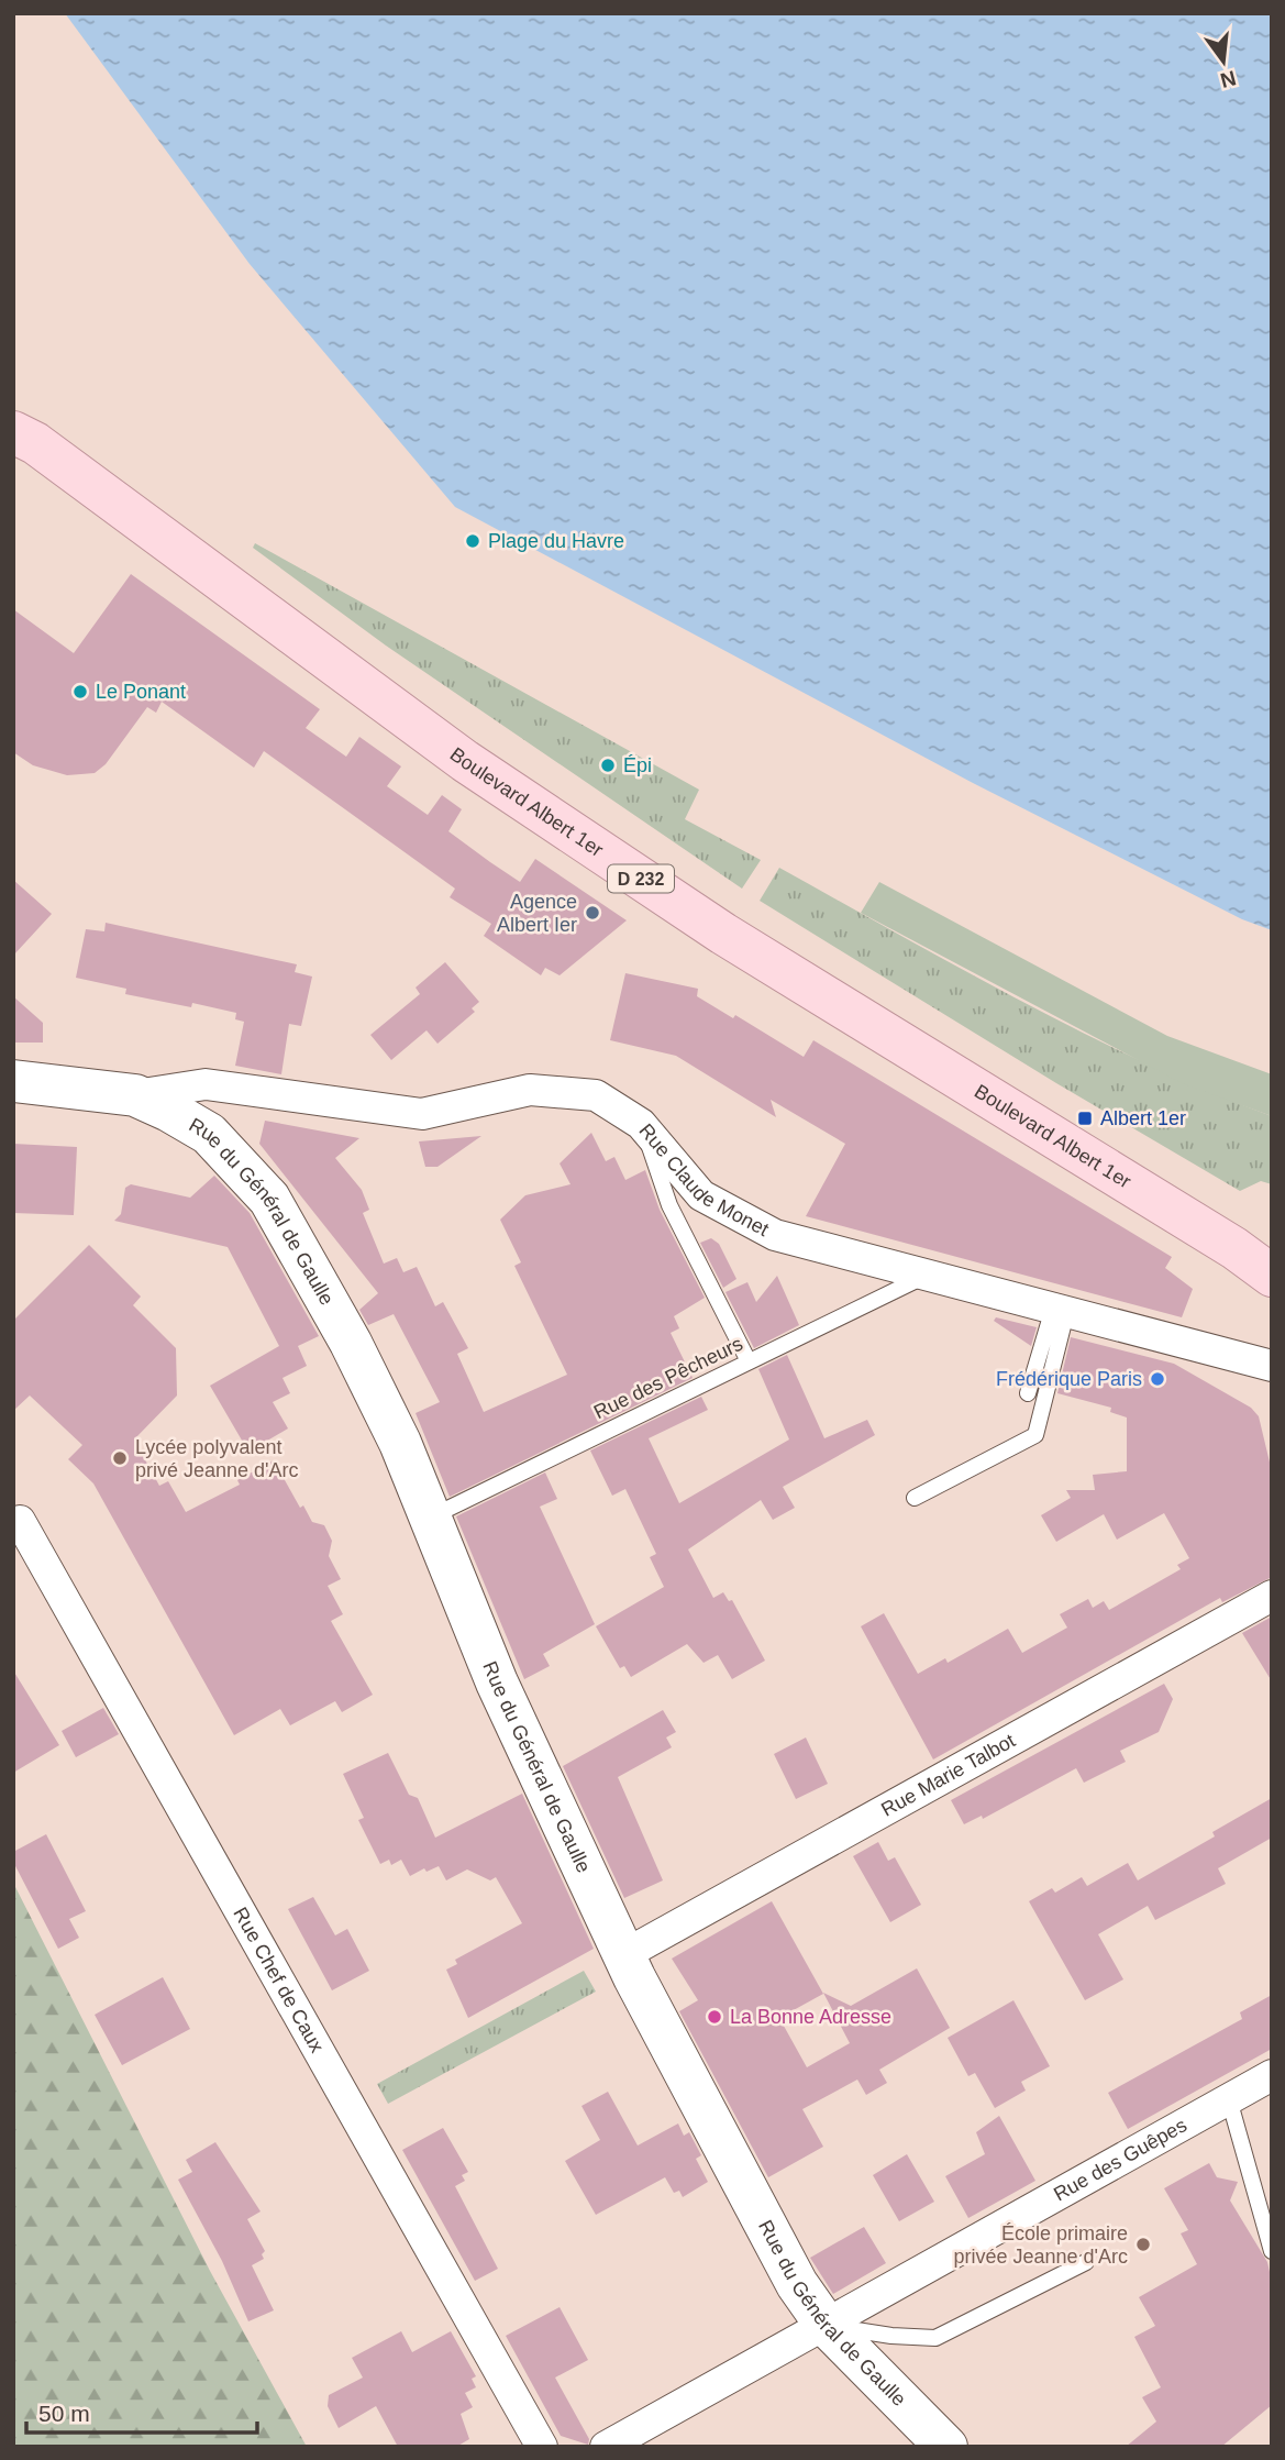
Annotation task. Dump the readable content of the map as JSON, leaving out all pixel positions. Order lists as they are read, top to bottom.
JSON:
{
  "streets": {
    "main road": ["Boulevard Albert 1er", "D 232", "Rue du Général de Gaulle"],
    "street": [
      "Rue Claude Monet",
      "Rue Marie Talbot",
      "Rue Chef de Caux",
      "Rue des Guêpes"
    ],
    "lane": ["Rue des Pêcheurs"]
  },
  "crossings": [
    ["Rue Claude Monet", "Rue du Général de Gaulle"],
    ["Rue Claude Monet", "Rue des Pêcheurs"],
    ["Rue du Général de Gaulle", "Rue des Pêcheurs"],
    ["Rue du Général de Gaulle", "Rue Marie Talbot"],
    ["Rue du Général de Gaulle", "Rue des Guêpes"]
  ],
  "places": {
    "other": [
      "Plage du Havre",
      "Le Ponant",
      "Épi",
      "Agence Albert Ier",
      "Frédérique Paris",
      "Lycée polyvalent privé Jeanne d'Arc",
      "La Bonne Adresse",
      "École primaire privée Jeanne d'Arc"
    ],
    "transit": ["Albert 1er"]
  },
  "scale_bar": "50 m",
  "north": "bottom"
}
